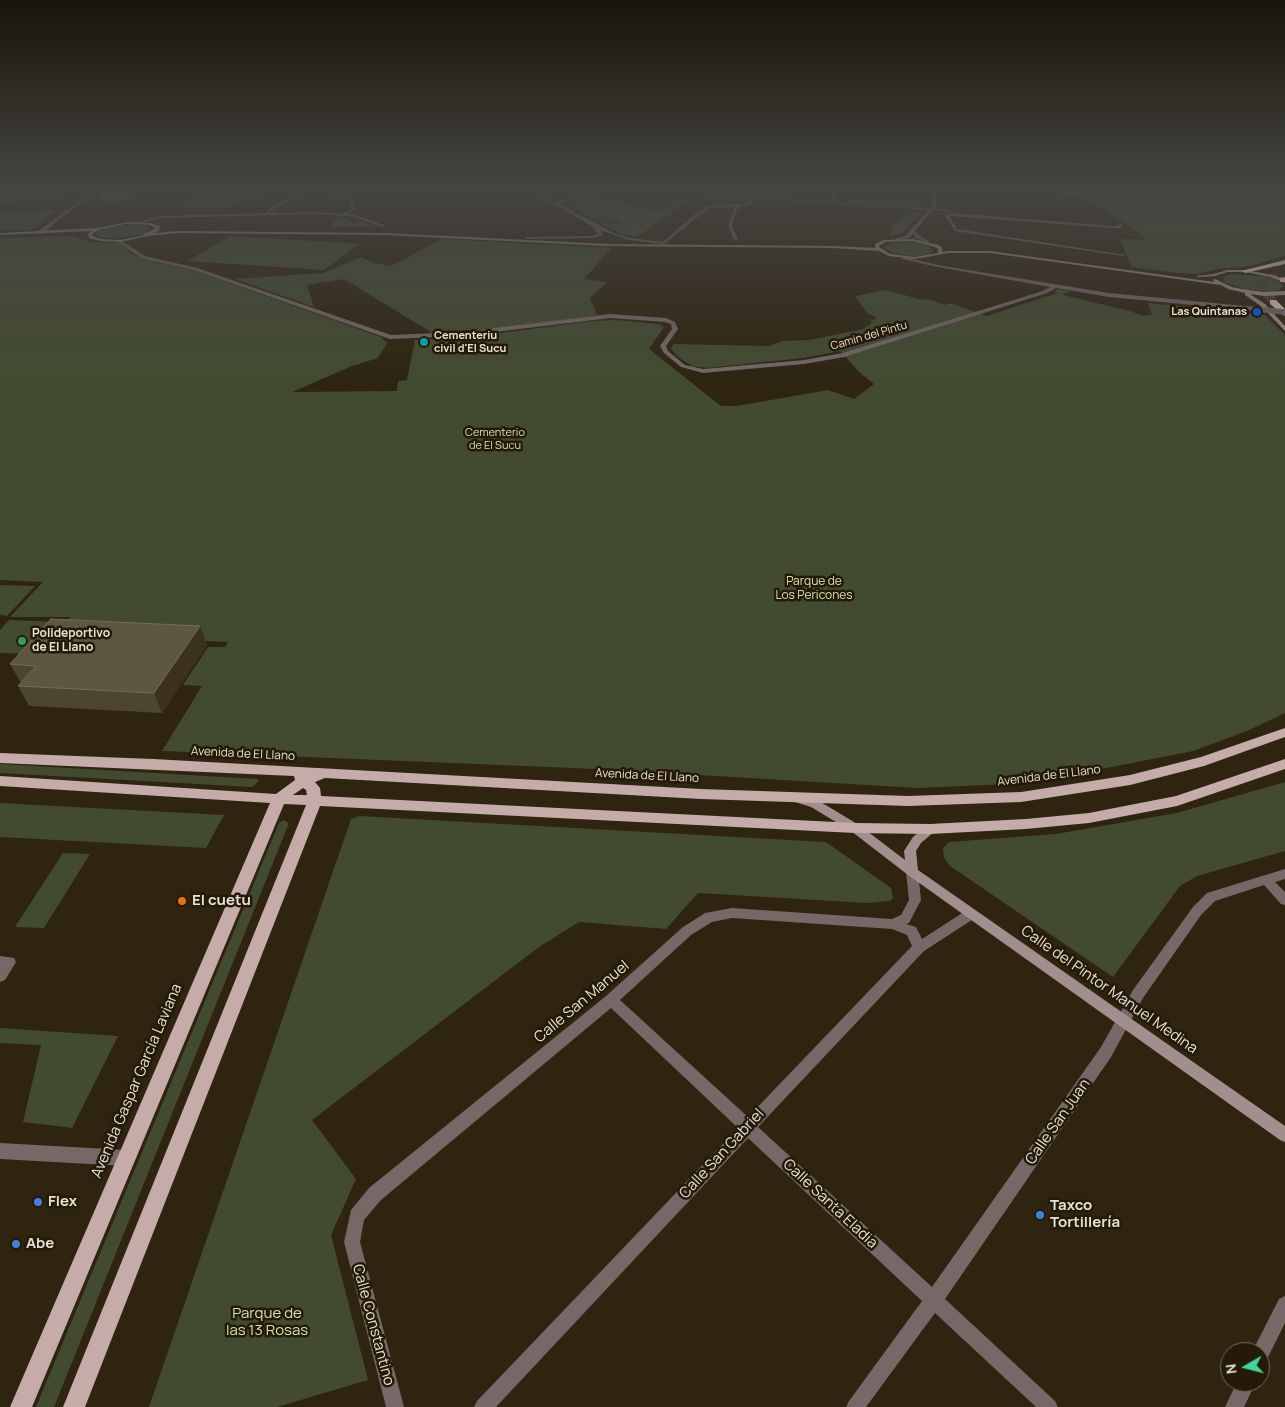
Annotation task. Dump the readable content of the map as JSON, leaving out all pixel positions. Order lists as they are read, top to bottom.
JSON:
{
  "streets": {
    "main road": ["Avenida de El Llano", "Calle del Pintor Manuel Medina", "Avenida Gaspar García Laviana"],
    "street": [
      "Camin del Pintu",
      "Calle San Manuel",
      "Calle San Juan",
      "Calle San Gabriel",
      "Calle Santa Eladia",
      "Calle Constantino"
    ]
  },
  "crossings": [
    ["Avenida de El Llano", "Calle del Pintor Manuel Medina"],
    ["Calle del Pintor Manuel Medina", "Calle San Juan"],
    ["Calle del Pintor Manuel Medina", "Calle San Gabriel"],
    ["Calle San Manuel", "Calle San Gabriel"],
    ["Calle San Manuel", "Calle Santa Eladia"],
    ["Calle San Manuel", "Calle Constantino"],
    ["Calle San Juan", "Calle Santa Eladia"],
    ["Calle San Gabriel", "Calle Santa Eladia"]
  ],
  "parks": ["Cementerio de El Sucu", "Parque de Los Pericones", "Parque de las 13 Rosas"],
  "places": [
    "Las Quintanas",
    "Cementeriu civil d'El Sucu",
    "Polideportivo de El Llano",
    "El cuetu",
    "Flex",
    "Taxco Tortillería",
    "Abe"
  ],
  "north": "left"
}
